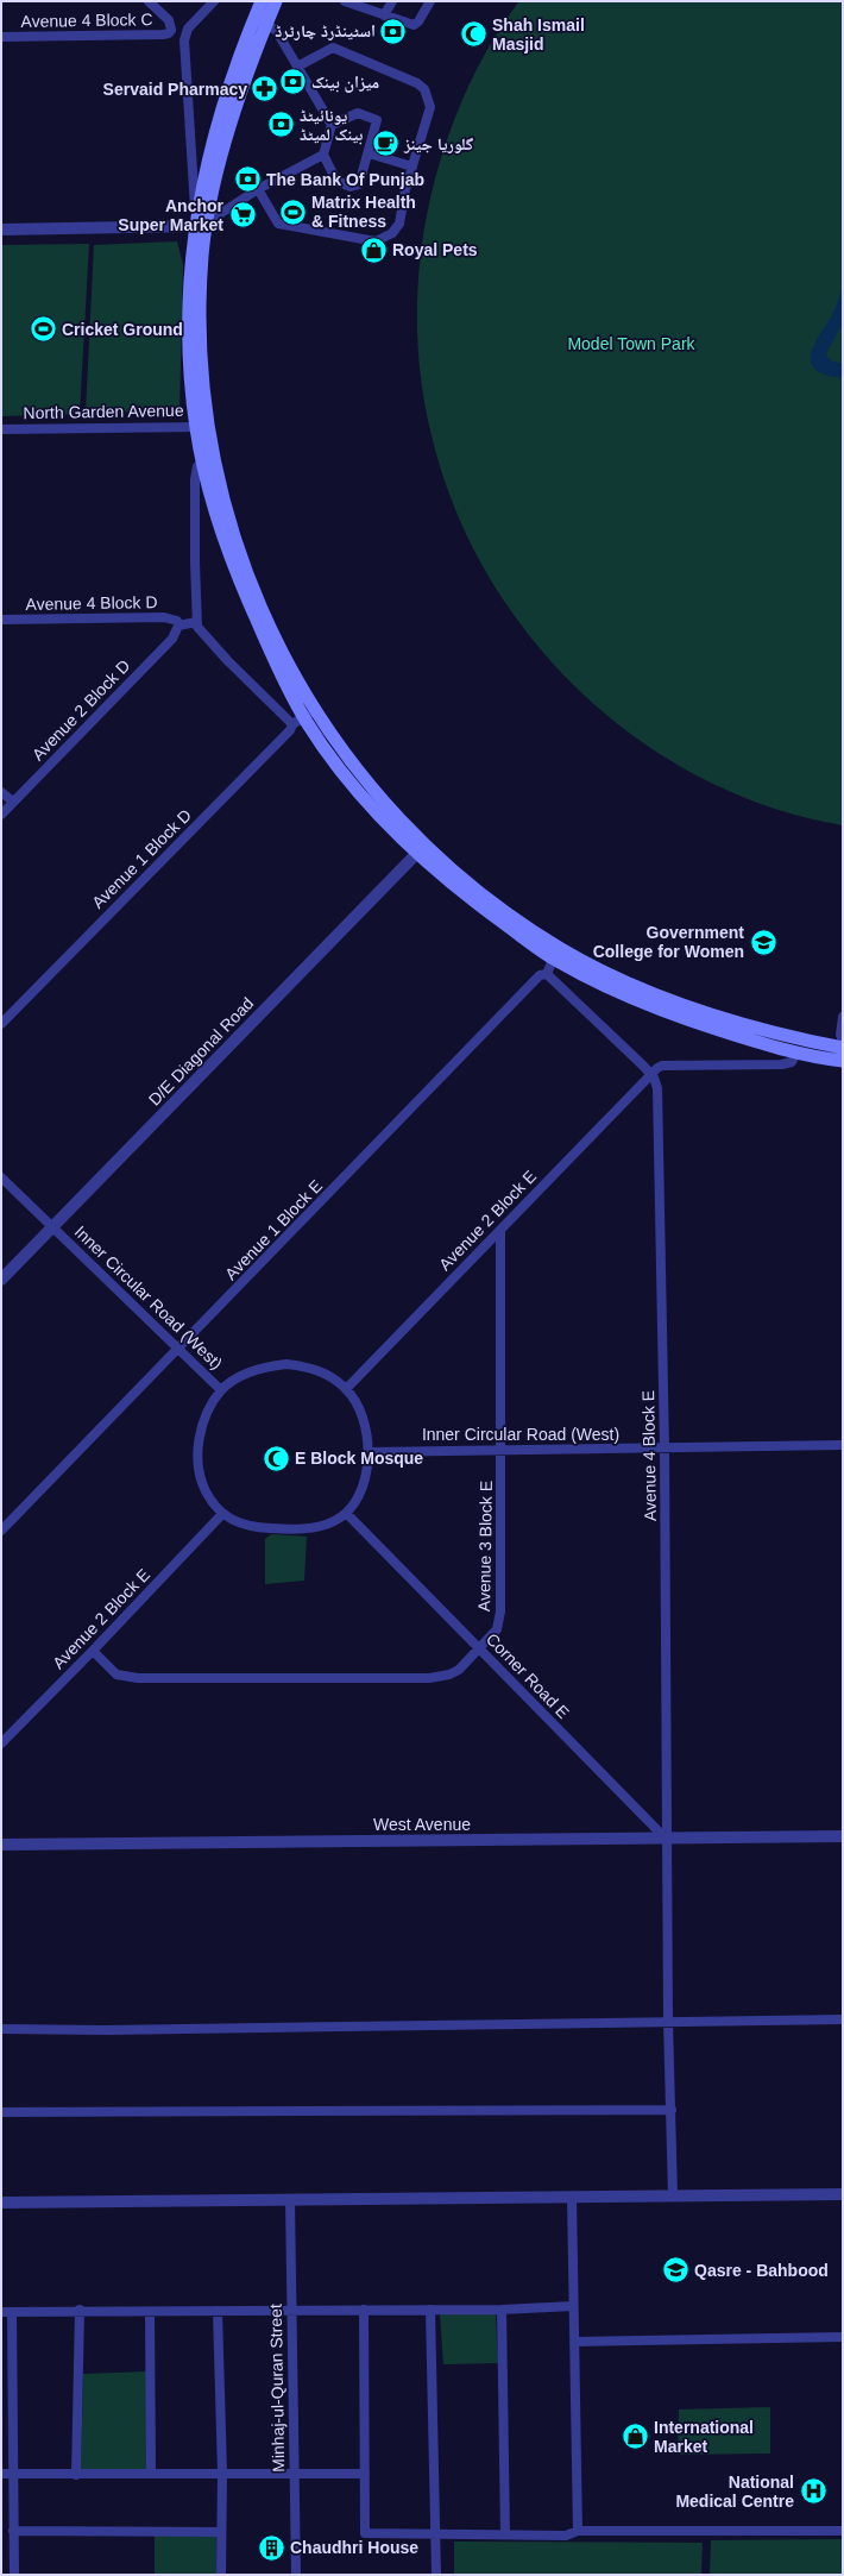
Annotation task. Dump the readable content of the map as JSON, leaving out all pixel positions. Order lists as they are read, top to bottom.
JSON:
{
  "streets": {
    "street": [
      "Avenue 4 Block C",
      "North Garden Avenue",
      "Avenue 4 Block D",
      "Avenue 2 Block D",
      "Avenue 1 Block D",
      "D/E Diagonal Road",
      "Avenue 2 Block E",
      "Avenue 1 Block E",
      "Inner Circular Road (West)",
      "Avenue 4 Block E",
      "Avenue 3 Block E",
      "Corner Road E",
      "West Avenue",
      "Minhaj-ul-Quran Street"
    ]
  },
  "crossings": [
    ["Avenue 4 Block D", "Avenue 2 Block D"],
    ["D/E Diagonal Road", "Inner Circular Road (West)"],
    ["Avenue 2 Block E", "Avenue 4 Block E"],
    ["Avenue 2 Block E", "Avenue 3 Block E"],
    ["Avenue 1 Block E", "Inner Circular Road (West)"],
    ["Inner Circular Road (West)", "Avenue 4 Block E"],
    ["Inner Circular Road (West)", "Avenue 3 Block E"],
    ["Avenue 4 Block E", "Corner Road E"],
    ["Avenue 4 Block E", "West Avenue"],
    ["Avenue 3 Block E", "Corner Road E"],
    ["Corner Road E", "West Avenue"]
  ],
  "parks": ["Model Town Park"],
  "places": {
    "bank": [
      "اسٹینڈرڈ چارٹرڈ",
      "میزان بینک",
      "یونائیٹڈ بینک لمیٹڈ",
      "The Bank Of Punjab"
    ],
    "mosque": ["Shah Ismail Masjid", "E Block Mosque"],
    "pharmacy": ["Servaid Pharmacy"],
    "cafe": ["گلوریا جینز"],
    "sports": ["Matrix Health & Fitness", "Cricket Ground"],
    "supermarket": ["Anchor Super Market"],
    "shop": ["Royal Pets", "International Market"],
    "school or university": ["Government College for Women", "Qasre - Bahbood"],
    "hospital": ["National Medical Centre"],
    "building": ["Chaudhri House"]
  }
}
